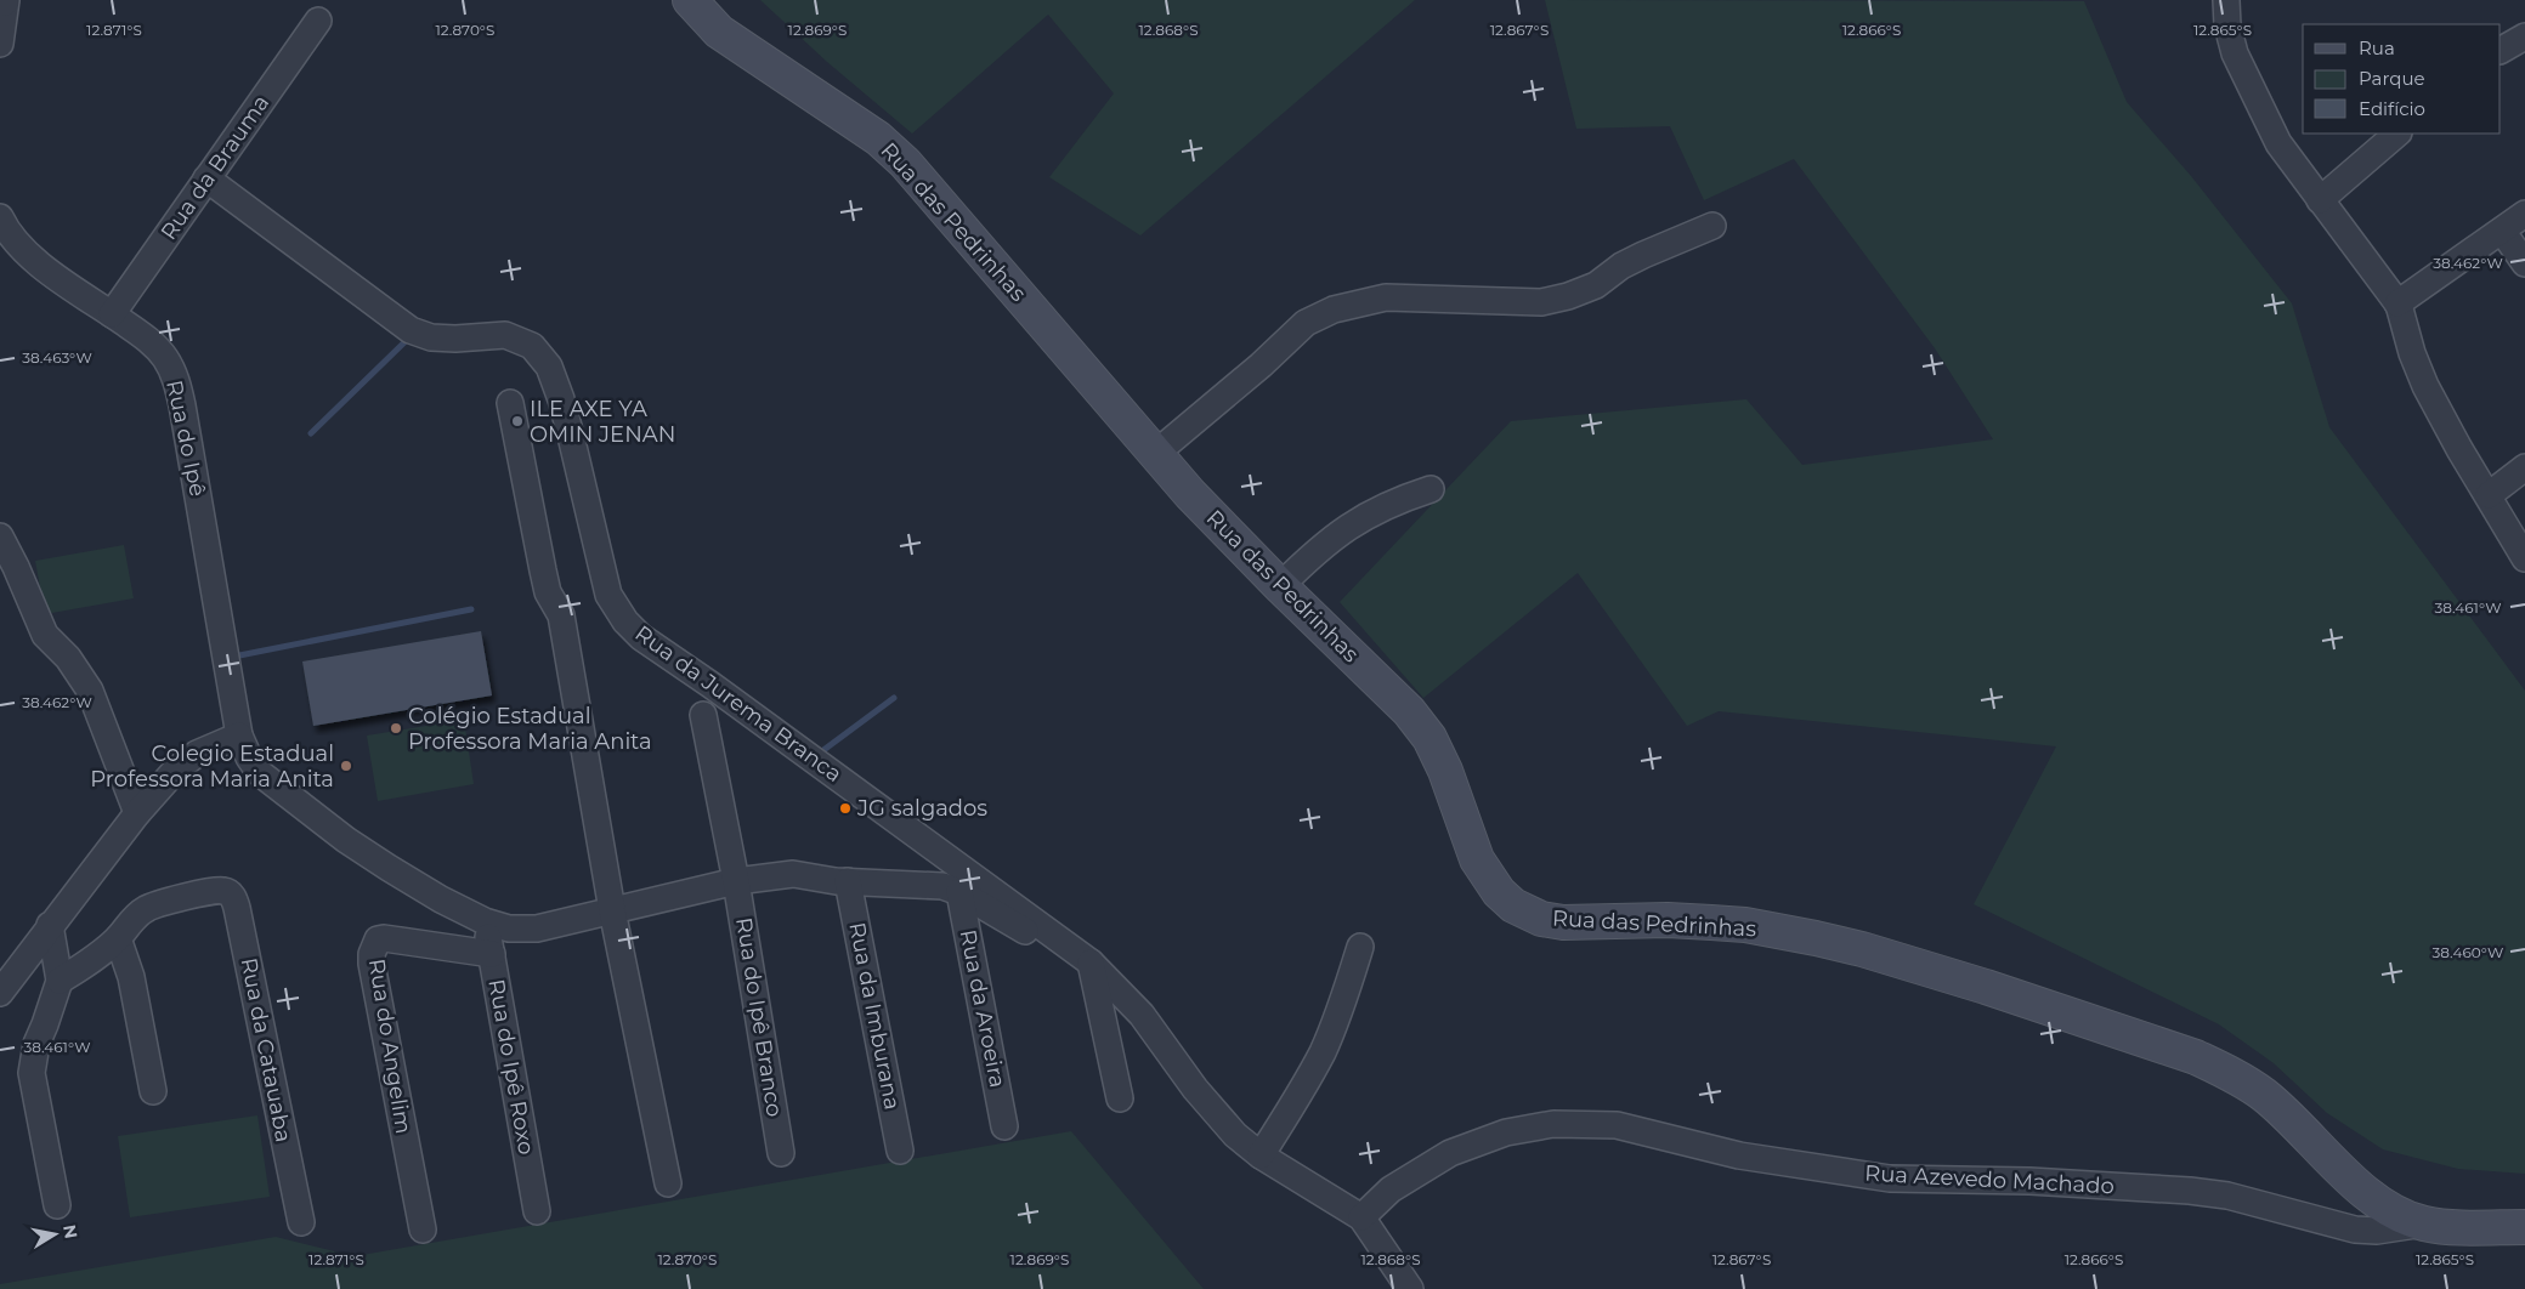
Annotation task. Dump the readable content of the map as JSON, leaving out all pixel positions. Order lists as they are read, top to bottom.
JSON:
{
  "streets": {
    "main road": ["Rua das Pedrinhas"],
    "street": [
      "Rua da Brauma",
      "Rua do Ipê",
      "Rua da Jurema Branca",
      "Rua da Aroeira",
      "Rua da Imburana",
      "Rua do Ipê Branco",
      "Rua do Angelim",
      "Rua da Catauaba",
      "Rua do Ipê Roxo",
      "Rua Azevedo Machado"
    ]
  },
  "crossings": [
    ["Rua da Brauma", "Rua do Ipê"],
    ["Rua da Brauma", "Rua da Jurema Branca"],
    ["Rua das Pedrinhas", "Rua Azevedo Machado"],
    ["Rua do Ipê", "Rua da Jurema Branca"],
    ["Rua do Ipê", "Rua da Aroeira"],
    ["Rua do Ipê", "Rua da Imburana"],
    ["Rua do Ipê", "Rua do Ipê Branco"],
    ["Rua do Ipê", "Rua do Ipê Roxo"],
    ["Rua da Jurema Branca", "Rua Azevedo Machado"],
    ["Rua do Angelim", "Rua do Ipê Roxo"]
  ],
  "places": [
    "ILE AXE YA OMIN JENAN",
    "Colégio Estadual Professora Maria Anita",
    "Colegio Estadual Professora Maria Anita",
    "JG salgados"
  ],
  "legend": ["Rua", "Parque", "Edifício"],
  "north": "right",
  "coordinates": [
    "12.871°S",
    "12.870°S",
    "12.869°S",
    "12.868°S",
    "12.867°S",
    "12.866°S",
    "12.865°S",
    "38.462°W",
    "38.463°W",
    "38.461°W",
    "38.460°W"
  ]
}
